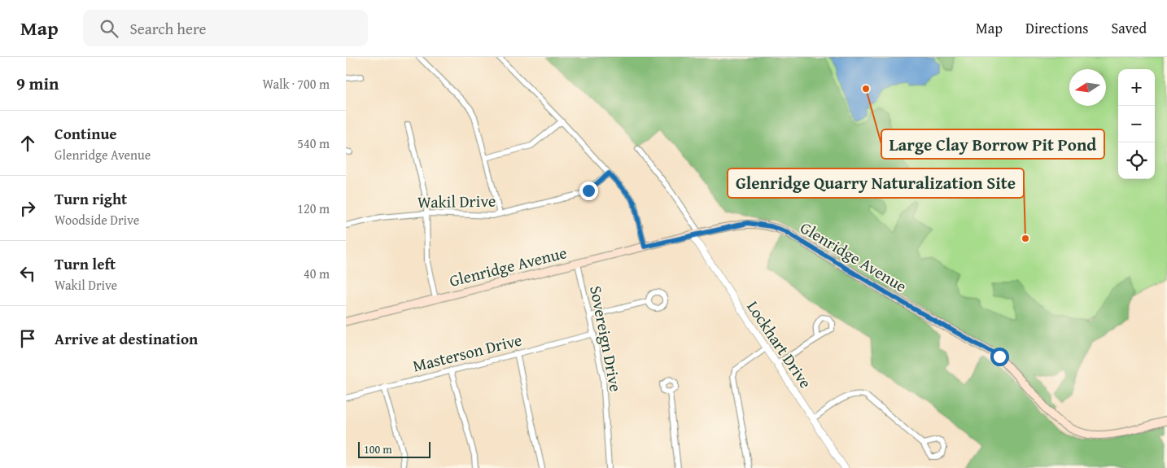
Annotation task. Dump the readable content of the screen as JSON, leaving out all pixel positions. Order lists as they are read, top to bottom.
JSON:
{
  "streets": {
    "main road": ["Glenridge Avenue"],
    "street": [
      "Wakil Drive",
      "Sovereign Drive",
      "Lockhart Drive",
      "Masterson Drive"
    ]
  },
  "crossings": [
    ["Glenridge Avenue", "Sovereign Drive"],
    ["Glenridge Avenue", "Lockhart Drive"],
    ["Sovereign Drive", "Masterson Drive"]
  ],
  "places": ["Large Clay Borrow Pit Pond", "Glenridge Quarry Naturalization Site"],
  "scale_bar": "100 m",
  "north": "left",
  "page": {
    "header": "Map",
    "search": "Search here",
    "nav": ["Map", "Directions", "Saved"],
    "heading": ["9 min", "Walk · 700 m"],
    "map_buttons": ["+", "−"],
    "list": [
      ["Continue", "Glenridge Avenue", "540 m"],
      ["Turn right", "Woodside Drive", "120 m"],
      ["Turn left", "Wakil Drive", "40 m"],
      "Arrive at destination"
    ],
    "scale": "100 m"
  }
}
